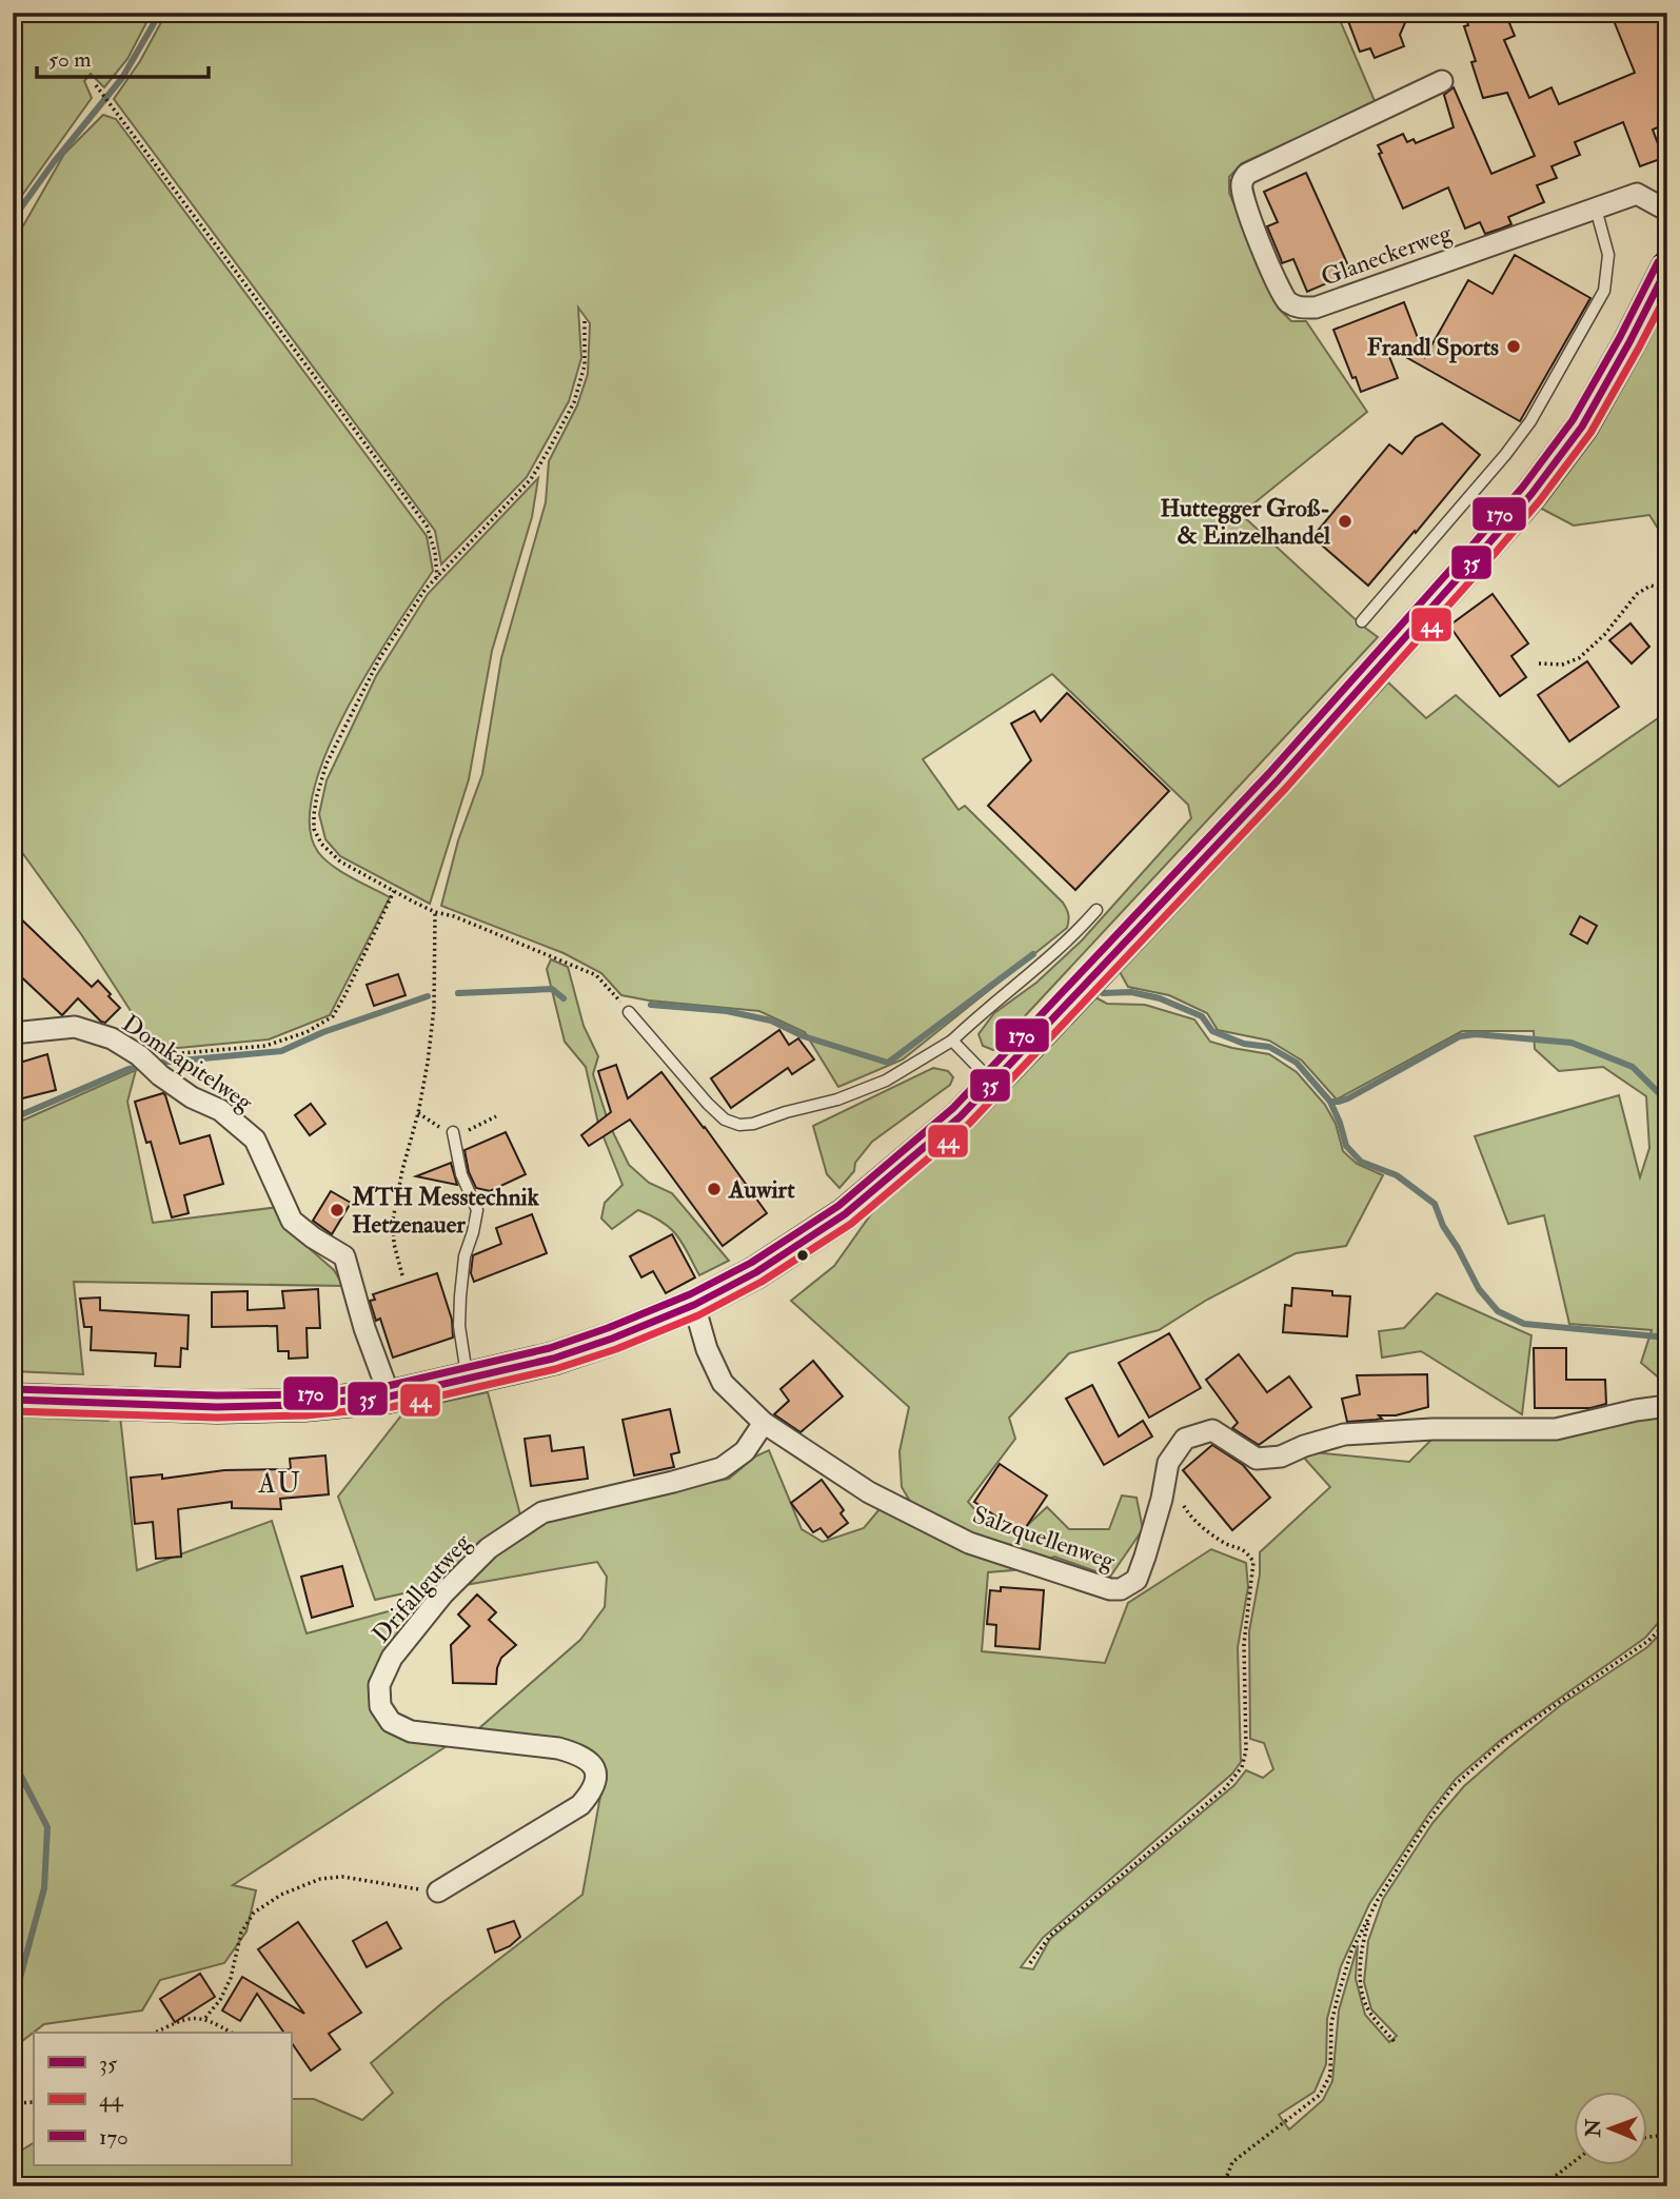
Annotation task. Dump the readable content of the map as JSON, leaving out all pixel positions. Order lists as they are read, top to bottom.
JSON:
{
  "streets": {
    "street": [
      "Glaneckerweg",
      "Domkapitelweg",
      "Salzquellenweg",
      "Drifallgutweg"
    ]
  },
  "crossings": [
    ["Salzquellenweg", "Drifallgutweg"]
  ],
  "districts": ["AU"],
  "places": [
    "Frandl Sports",
    "Huttegger Groß- & Einzelhandel",
    "Auwirt",
    "MTH Messtechnik Hetzenauer"
  ],
  "lines": ["transit line 170", "transit line 35", "transit line 44"],
  "legend": ["35", "44", "170"],
  "scale_bar": "50 m",
  "north": "left"
}
